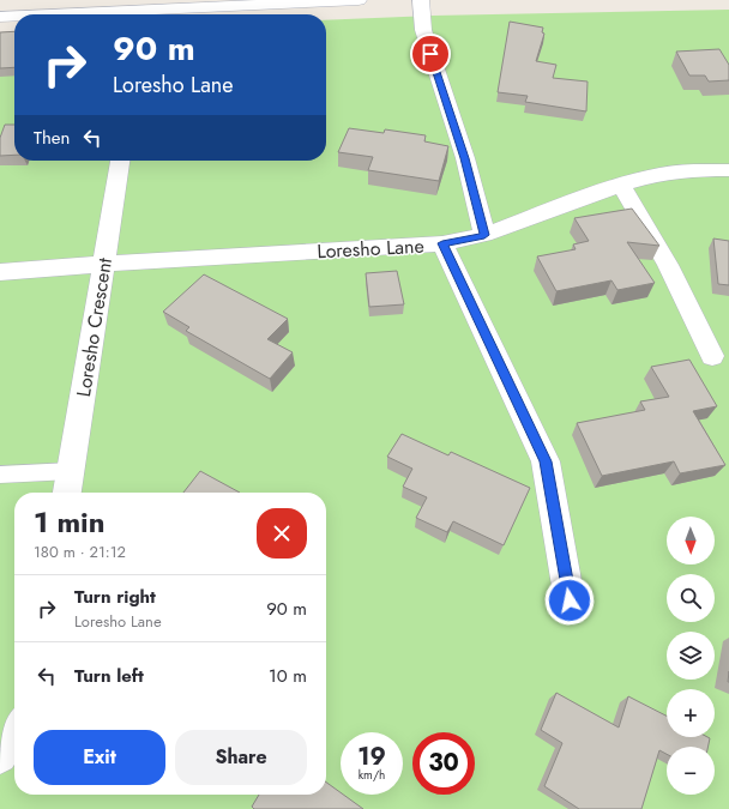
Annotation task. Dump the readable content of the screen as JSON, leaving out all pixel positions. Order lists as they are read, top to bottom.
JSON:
{
  "streets": {
    "street": ["Loresho Lane", "Loresho Crescent"]
  },
  "crossings": [
    ["Loresho Lane", "Loresho Crescent"]
  ],
  "north": "bottom",
  "page": {
    "turn": ["90 m", "Loresho Lane"],
    "then": "Then",
    "heading": ["1 min", "180 m · 21:12"],
    "map_buttons": ["+", "−"],
    "list": [
      {
        "name": "Turn right",
        "note": "Loresho Lane",
        "value": "90 m"
      },
      {
        "name": "Turn left",
        "value": "10 m"
      }
    ],
    "buttons": ["Exit", "Share"],
    "speed": "19 km/h",
    "limit": "30"
  }
}
